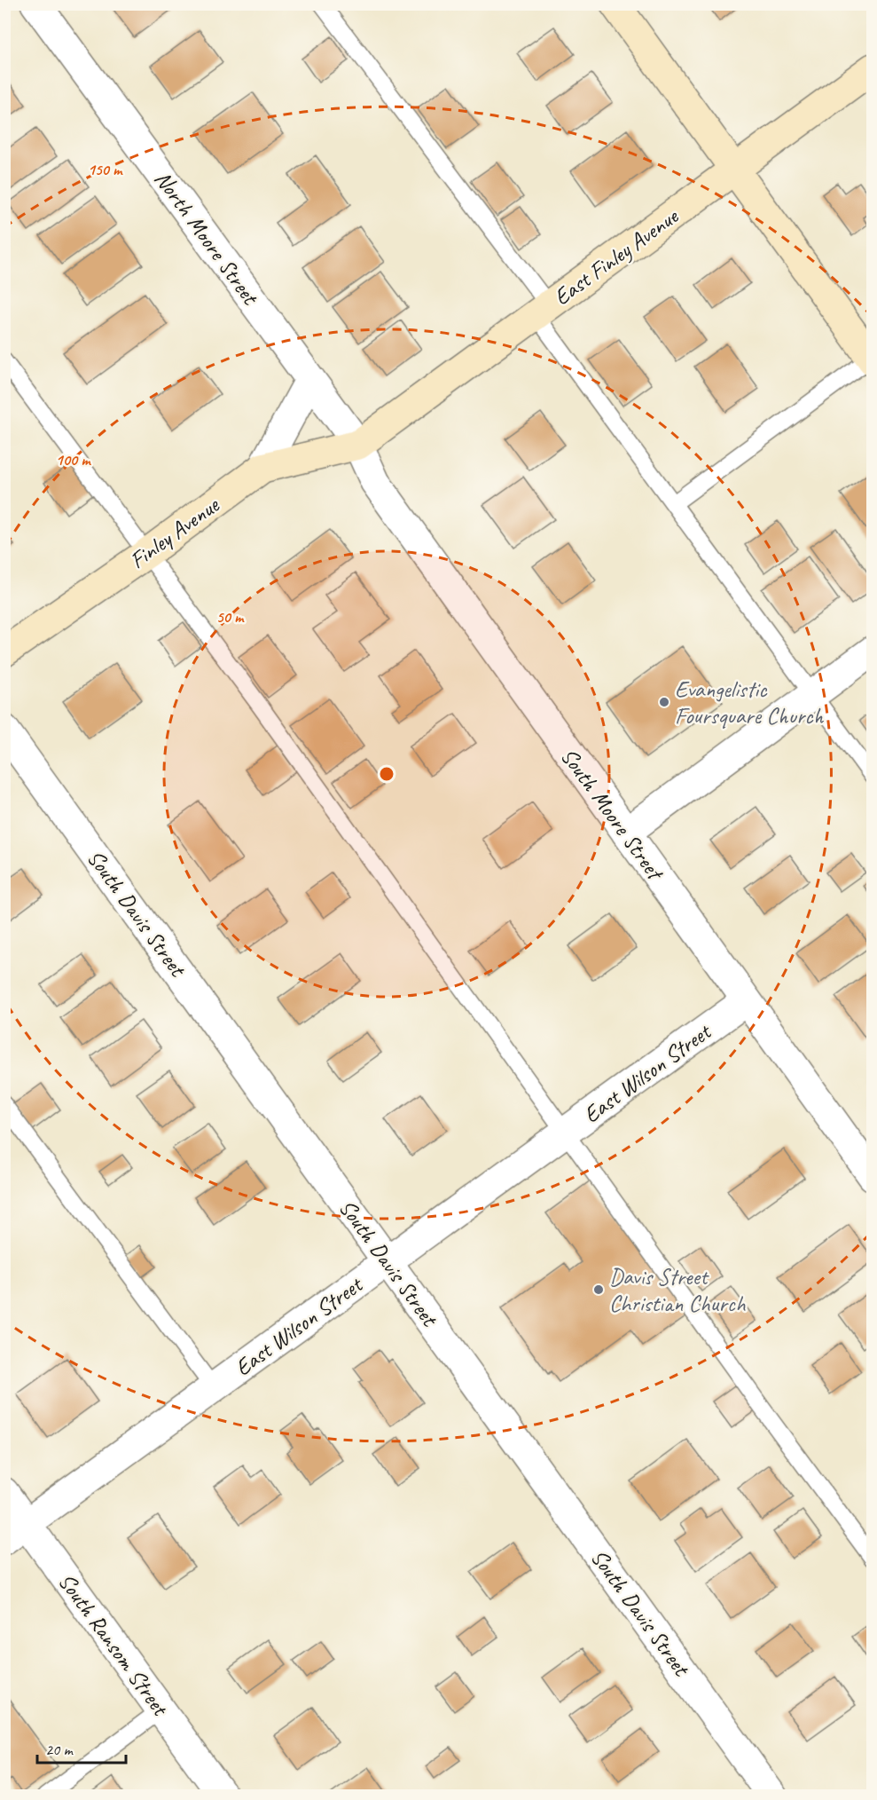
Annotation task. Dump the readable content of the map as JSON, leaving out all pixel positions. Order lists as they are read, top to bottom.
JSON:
{
  "streets": {
    "main road": ["East Finley Avenue", "Finley Avenue"],
    "street": [
      "North Moore Street",
      "South Moore Street",
      "South Davis Street",
      "East Wilson Street",
      "South Ransom Street"
    ]
  },
  "crossings": [
    ["North Moore Street", "East Finley Avenue"],
    ["North Moore Street", "Finley Avenue"],
    ["North Moore Street", "South Moore Street"],
    ["East Finley Avenue", "Finley Avenue"],
    ["East Finley Avenue", "South Moore Street"],
    ["Finley Avenue", "South Moore Street"],
    ["South Moore Street", "East Wilson Street"],
    ["South Davis Street", "East Wilson Street"],
    ["East Wilson Street", "South Ransom Street"]
  ],
  "places": ["Evangelistic Foursquare Church", "Davis Street Christian Church"],
  "scale_bar": "20 m",
  "rings": ["150 m", "100 m", "50 m"]
}
